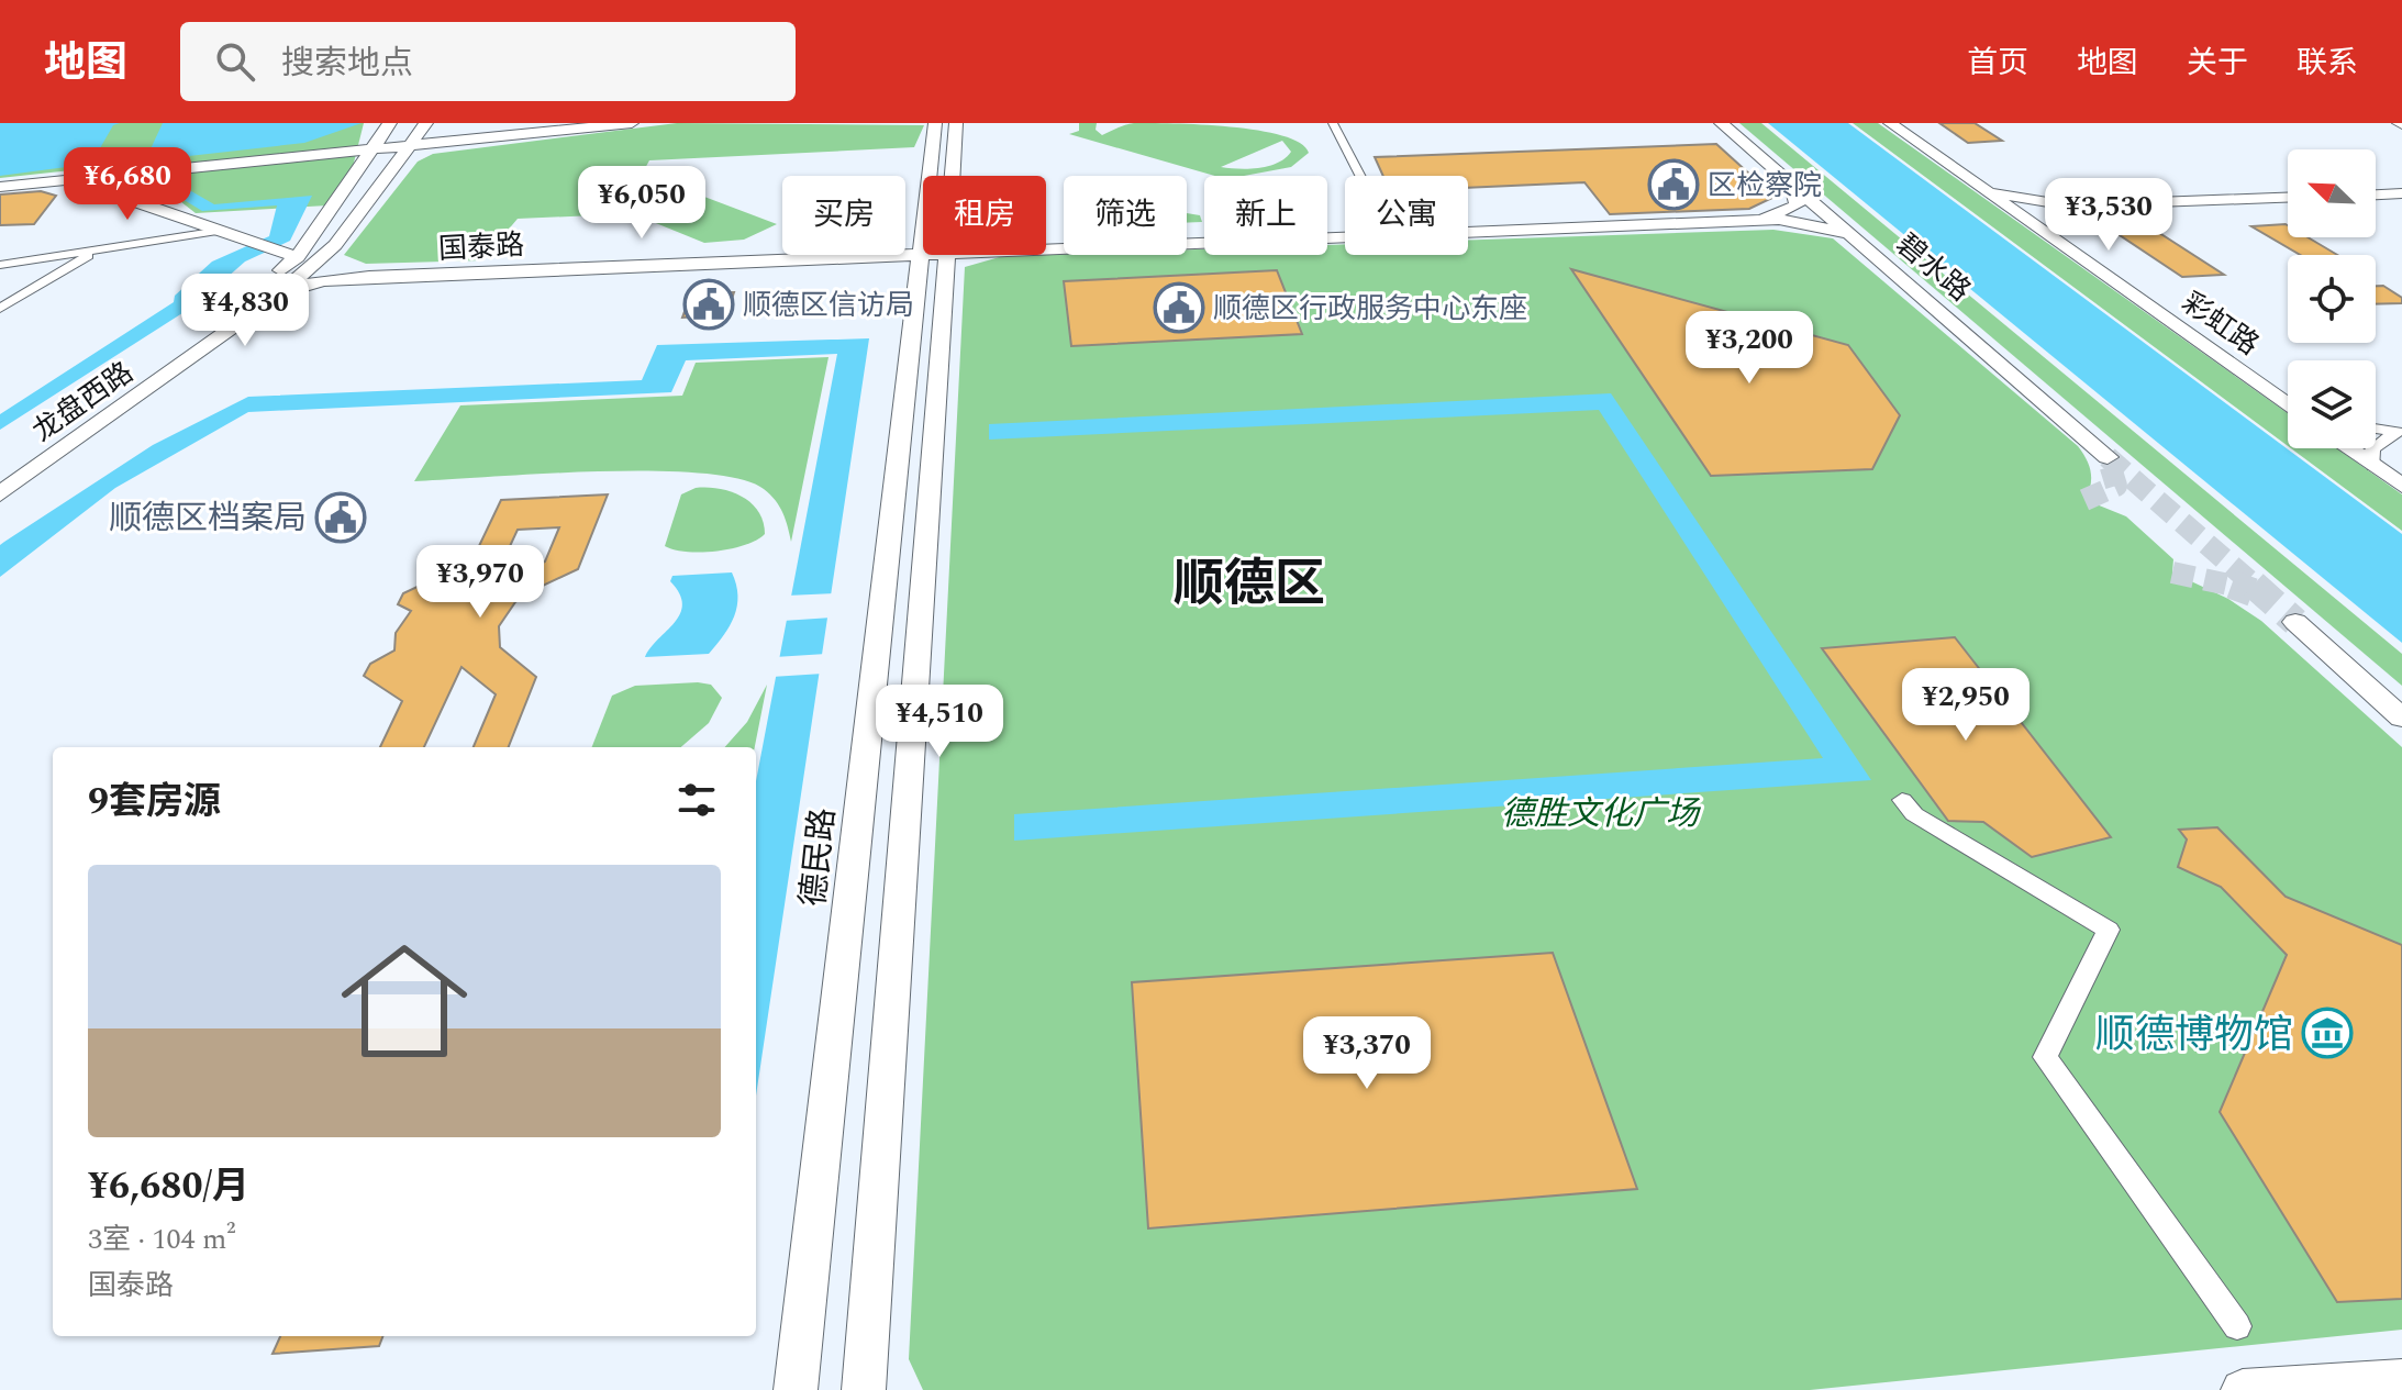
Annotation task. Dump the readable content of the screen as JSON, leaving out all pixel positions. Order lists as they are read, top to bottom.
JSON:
{
  "streets": {
    "street": [
      "国泰路",
      "碧水路",
      "彩虹路",
      "龙盘西路",
      "德民路"
    ]
  },
  "crossings": [
    ["国泰路", "碧水路"],
    ["国泰路", "龙盘西路"]
  ],
  "districts": ["顺德区"],
  "parks": ["德胜文化广场"],
  "places": {
    "public building": [
      "区检察院",
      "顺德区信访局",
      "顺德区行政服务中心东座",
      "顺德区档案局"
    ],
    "museum": ["顺德博物馆"]
  },
  "north": "top left",
  "page": {
    "header": "地图",
    "search": "搜索地点",
    "nav": [
      "首页",
      "地图",
      "关于",
      "联系"
    ],
    "price": [
      "¥6,680",
      "¥6,050",
      "¥3,530",
      "¥4,830",
      "¥3,200",
      "¥3,970",
      "¥2,950",
      "¥4,510",
      "¥3,370"
    ],
    "chip": [
      "买房",
      "租房",
      "筛选",
      "新上",
      "公寓"
    ],
    "heading": "9套房源",
    "list": [
      {
        "name": "¥6,680/月",
        "note": "3室 · 104 m² · 国泰路"
      }
    ]
  }
}
